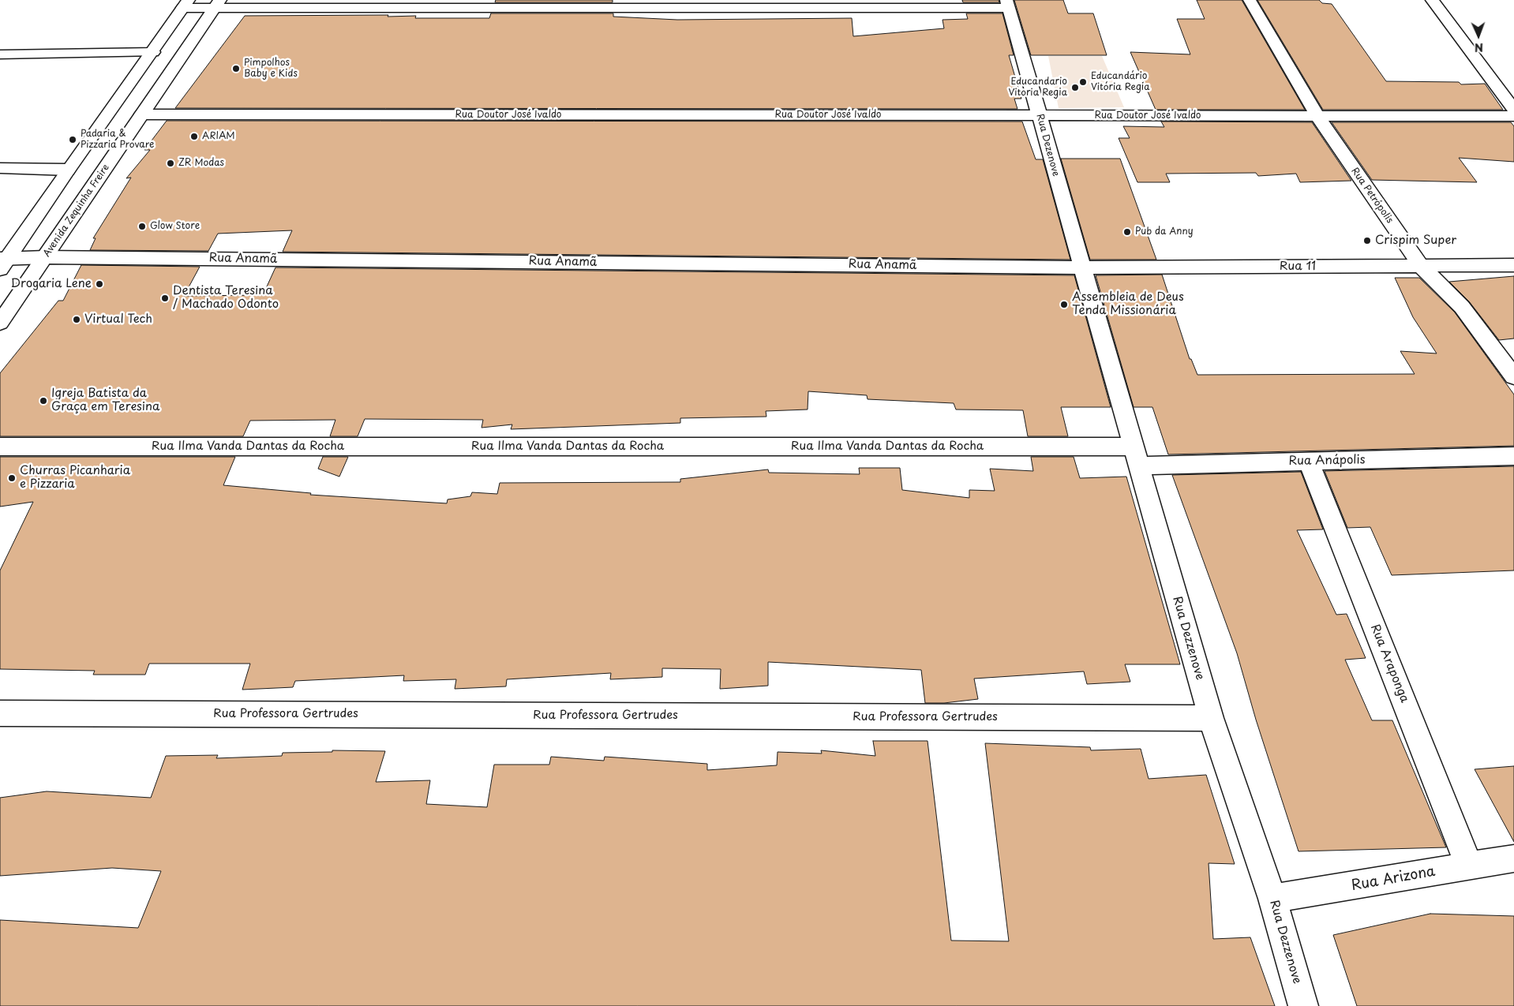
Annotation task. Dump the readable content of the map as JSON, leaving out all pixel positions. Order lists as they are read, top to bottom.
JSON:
{
  "streets": {
    "street": [
      "Rua Doutor José Ivaldo",
      "Rua Dezenove",
      "Rua Petrópolis",
      "Avenida Zequinha Freire",
      "Rua Anamã",
      "Rua 11",
      "Rua Ilma Vanda Dantas da Rocha",
      "Rua Anápolis",
      "Rua Dezzenove",
      "Rua Araponga",
      "Rua Professora Gertrudes",
      "Rua Arizona"
    ]
  },
  "crossings": [
    ["Rua Doutor José Ivaldo", "Rua Dezenove"],
    ["Rua Doutor José Ivaldo", "Rua Petrópolis"],
    ["Rua Doutor José Ivaldo", "Avenida Zequinha Freire"],
    ["Rua Dezenove", "Rua Anamã"],
    ["Rua Dezenove", "Rua 11"],
    ["Rua Dezenove", "Rua Dezzenove"],
    ["Rua Petrópolis", "Rua 11"],
    ["Avenida Zequinha Freire", "Rua Anamã"],
    ["Rua Anamã", "Rua 11"],
    ["Rua Anamã", "Rua Dezzenove"],
    ["Rua 11", "Rua Dezzenove"],
    ["Rua Ilma Vanda Dantas da Rocha", "Rua Anápolis"],
    ["Rua Ilma Vanda Dantas da Rocha", "Rua Dezzenove"],
    ["Rua Anápolis", "Rua Dezzenove"],
    ["Rua Anápolis", "Rua Araponga"],
    ["Rua Dezzenove", "Rua Professora Gertrudes"],
    ["Rua Dezzenove", "Rua Arizona"],
    ["Rua Araponga", "Rua Arizona"]
  ],
  "places": [
    "Pimpolhos Baby e Kids",
    "Educandário Vitória Regia",
    "Educandario Vitoria Regia",
    "ARIAM",
    "Padaria & Pizzaria Provare",
    "ZR Modas",
    "Glow Store",
    "Pub da Anny",
    "Crispim Super",
    "Drogaria Lene",
    "Dentista Teresina / Machado Odonto",
    "Assembleia de Deus Tenda Missionária",
    "Virtual Tech",
    "Igreja Batista da Graça em Teresina",
    "Churras Picanharia e Pizzaria"
  ],
  "north": "bottom"
}
